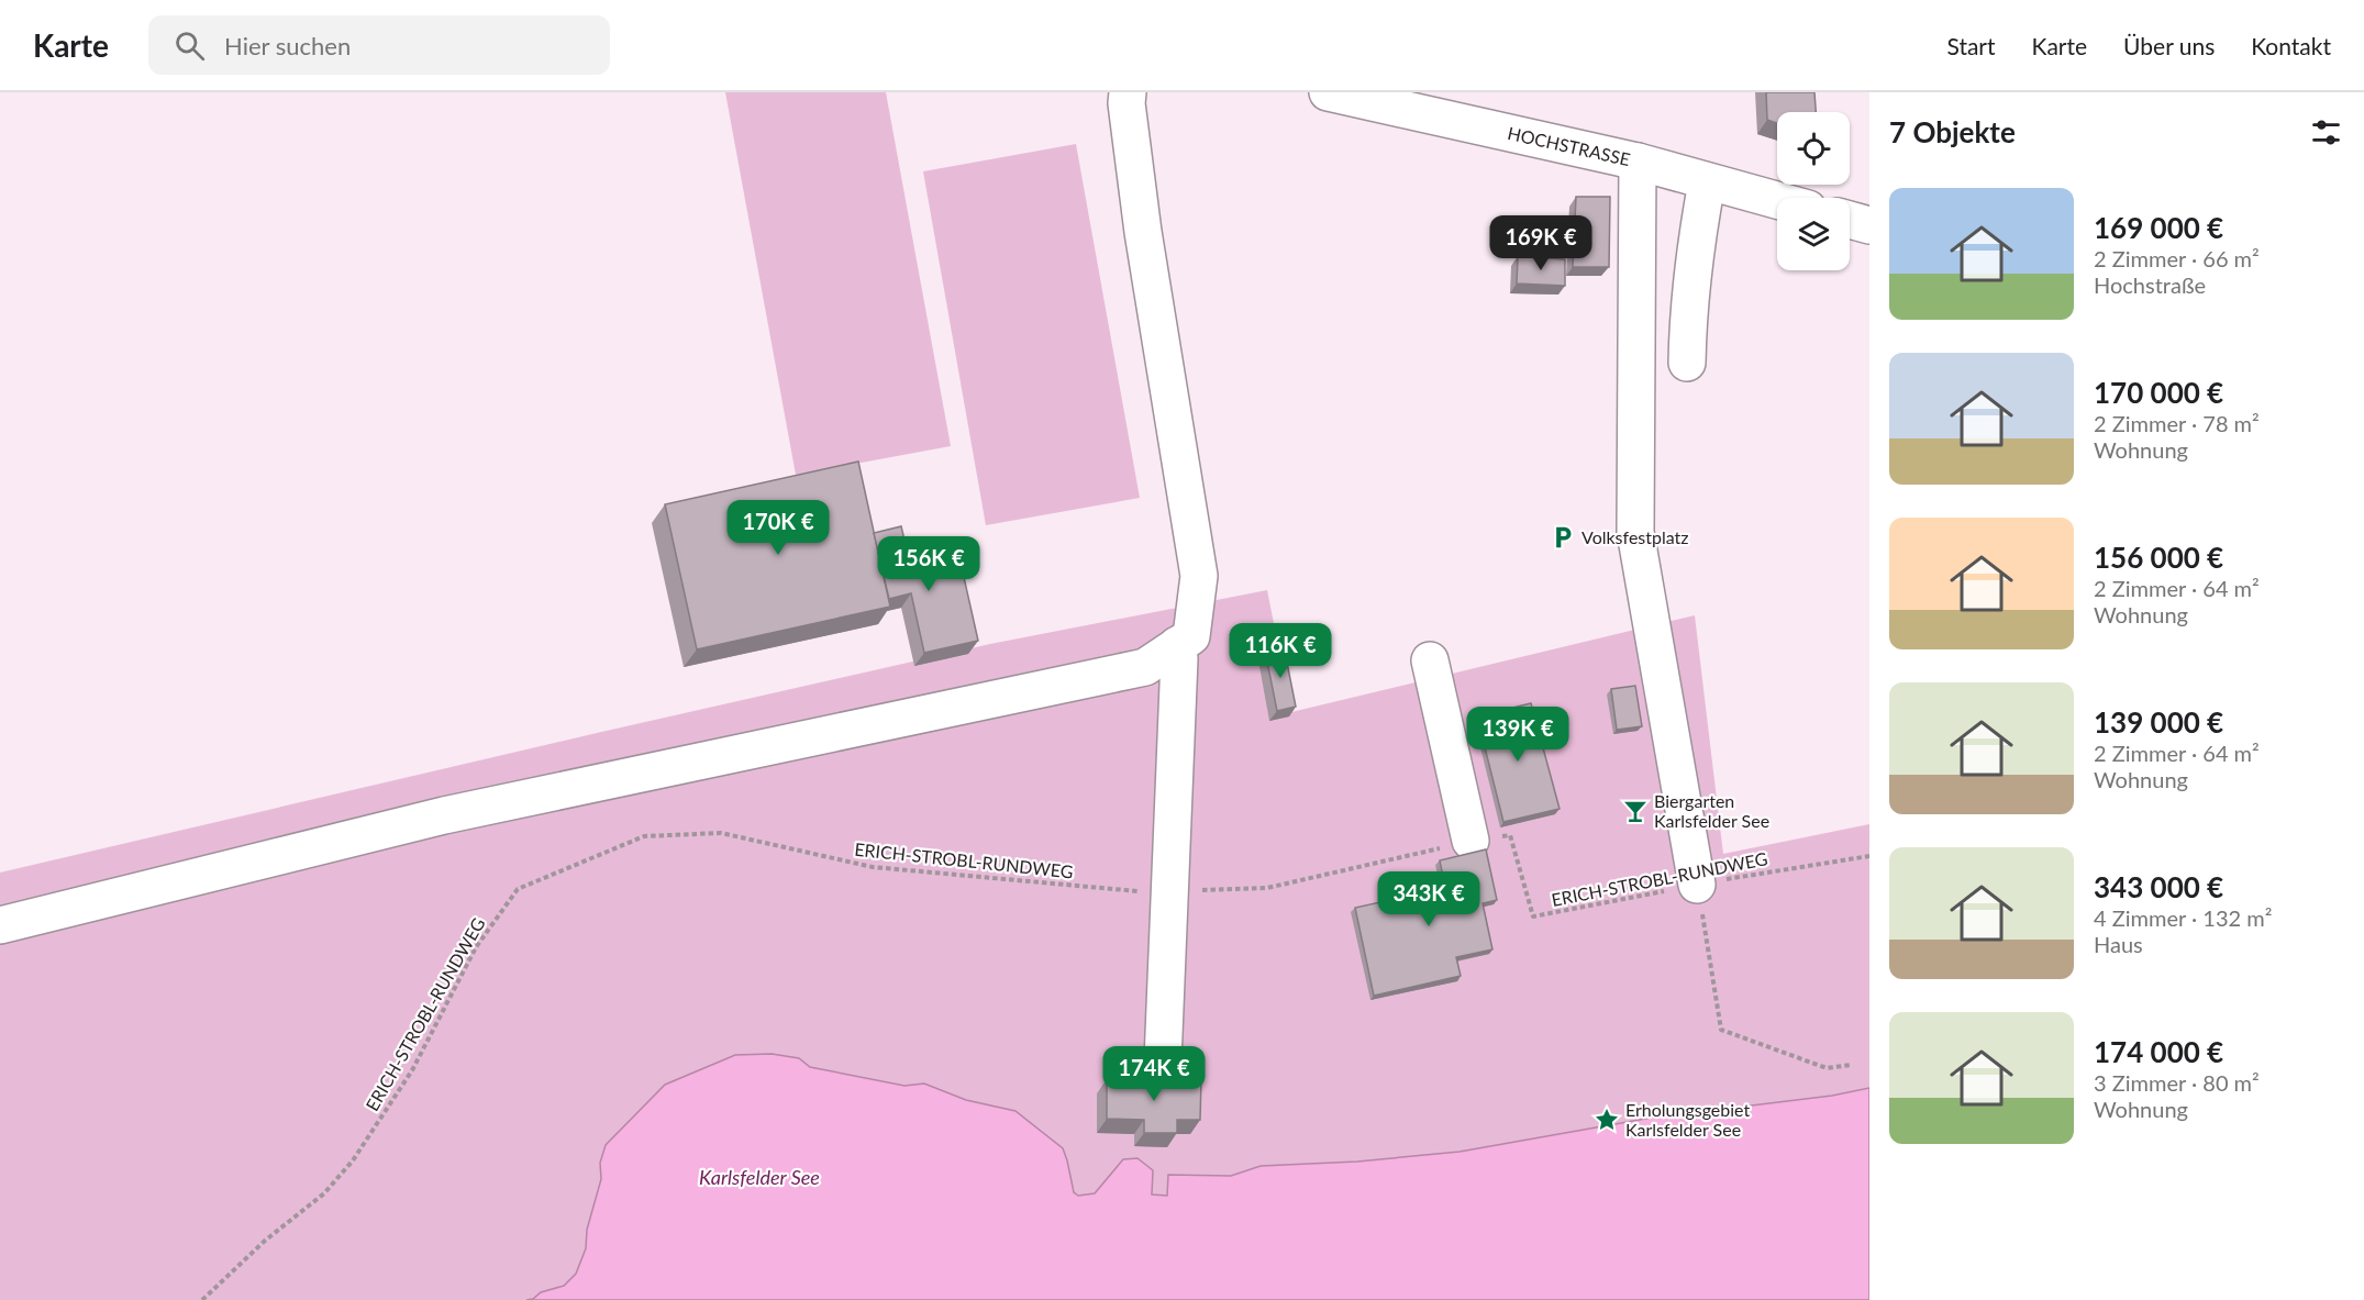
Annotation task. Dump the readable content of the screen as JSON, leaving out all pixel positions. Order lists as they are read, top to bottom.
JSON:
{
  "streets": {
    "street": ["HOCHSTRASSE"],
    "path": ["ERICH-STROBL-RUNDWEG"]
  },
  "water": ["Karlsfelder See"],
  "places": {
    "parking": ["Volksfestplatz"],
    "bar": ["Biergarten Karlsfelder See"],
    "place": ["Erholungsgebiet Karlsfelder See"]
  },
  "page": {
    "header": "Karte",
    "search": "Hier suchen",
    "nav": [
      "Start",
      "Karte",
      "Über uns",
      "Kontakt"
    ],
    "heading": "7 Objekte",
    "list": [
      {
        "name": "169 000 €",
        "note": "2 Zimmer · 66 m² · Hochstraße"
      },
      {
        "name": "170 000 €",
        "note": "2 Zimmer · 78 m² · Wohnung"
      },
      {
        "name": "156 000 €",
        "note": "2 Zimmer · 64 m² · Wohnung"
      },
      {
        "name": "139 000 €",
        "note": "2 Zimmer · 64 m² · Wohnung"
      },
      {
        "name": "343 000 €",
        "note": "4 Zimmer · 132 m² · Haus"
      },
      {
        "name": "174 000 €",
        "note": "3 Zimmer · 80 m² · Wohnung"
      }
    ],
    "price": [
      "169K €",
      "170K €",
      "156K €",
      "116K €",
      "139K €",
      "343K €",
      "174K €"
    ]
  }
}
